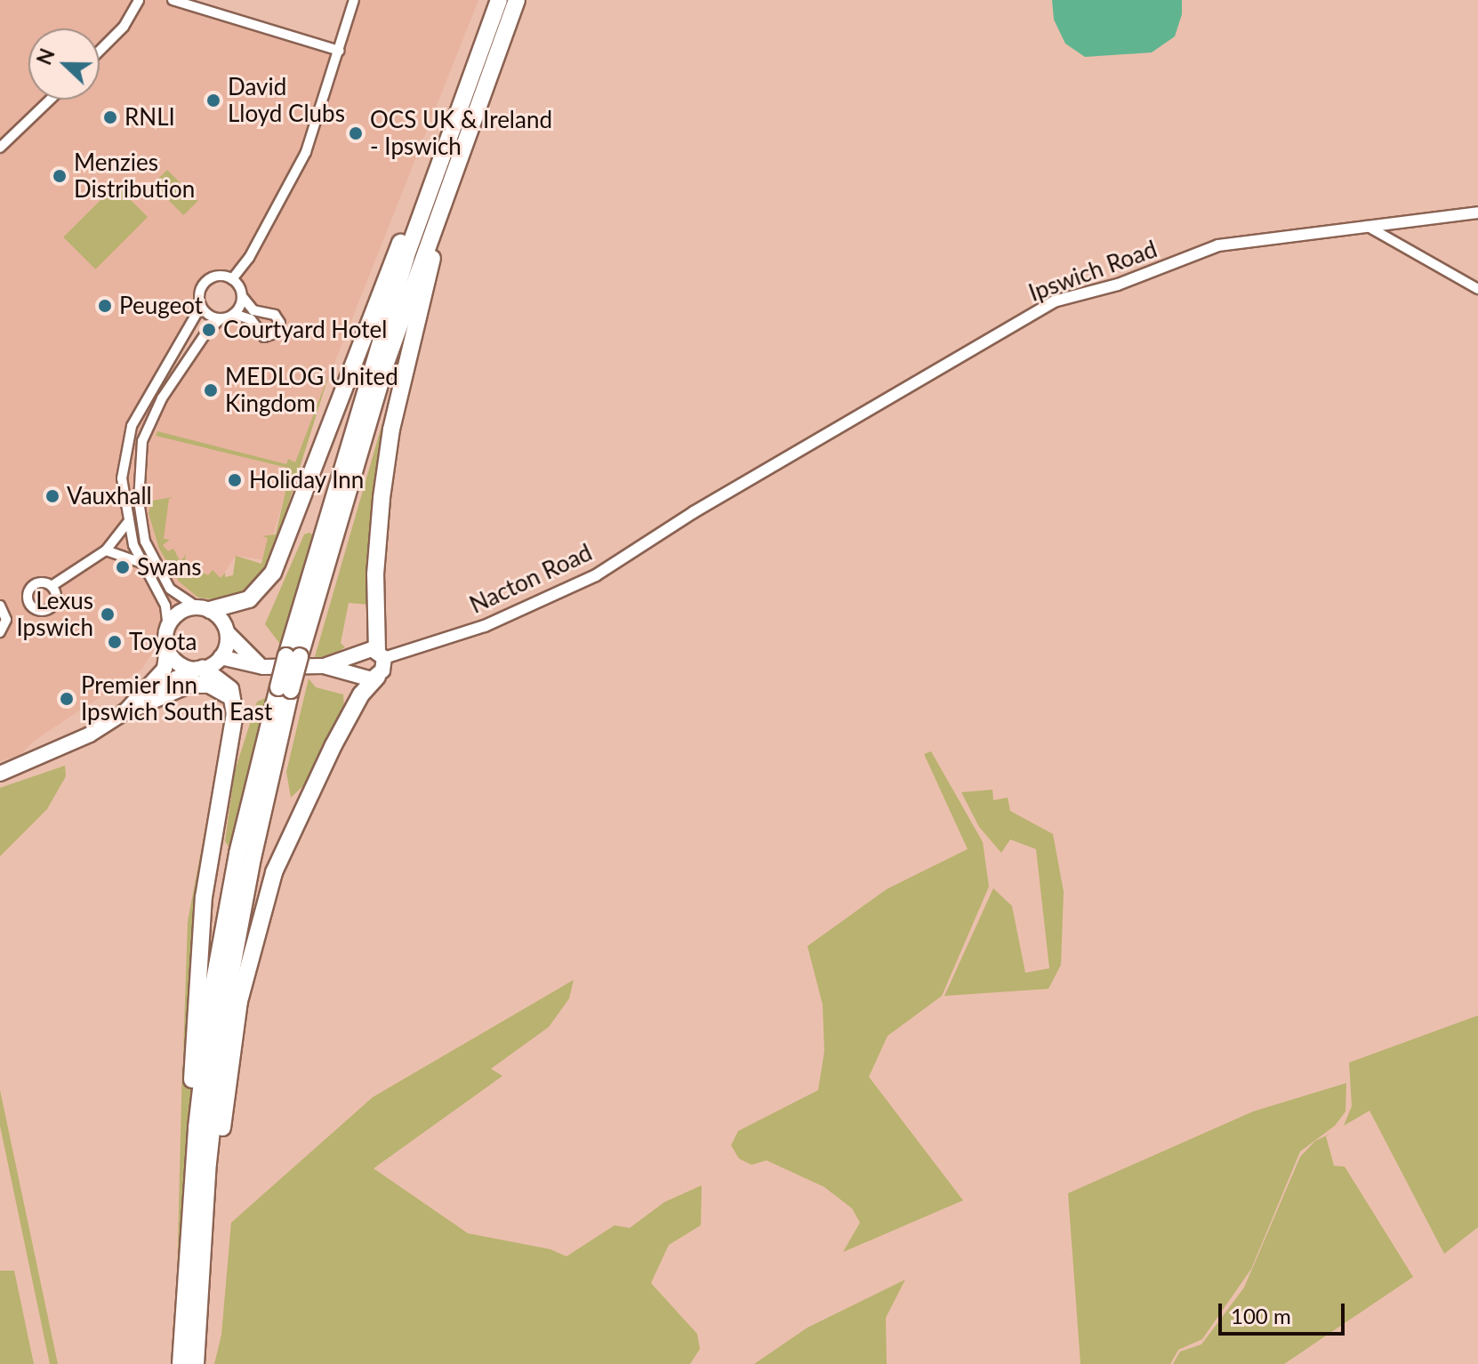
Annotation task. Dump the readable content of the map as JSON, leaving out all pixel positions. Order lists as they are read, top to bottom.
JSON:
{
  "streets": {
    "street": ["Ipswich Road", "Nacton Road"]
  },
  "crossings": [
    ["Ipswich Road", "Nacton Road"]
  ],
  "places": [
    "David Lloyd Clubs",
    "RNLI",
    "OCS UK & Ireland - Ipswich",
    "Menzies Distribution",
    "Peugeot",
    "Courtyard Hotel",
    "MEDLOG United Kingdom",
    "Holiday Inn",
    "Vauxhall",
    "Swans",
    "Lexus Ipswich",
    "Toyota",
    "Premier Inn Ipswich South East"
  ],
  "scale_bar": "100 m",
  "north": "left"
}
